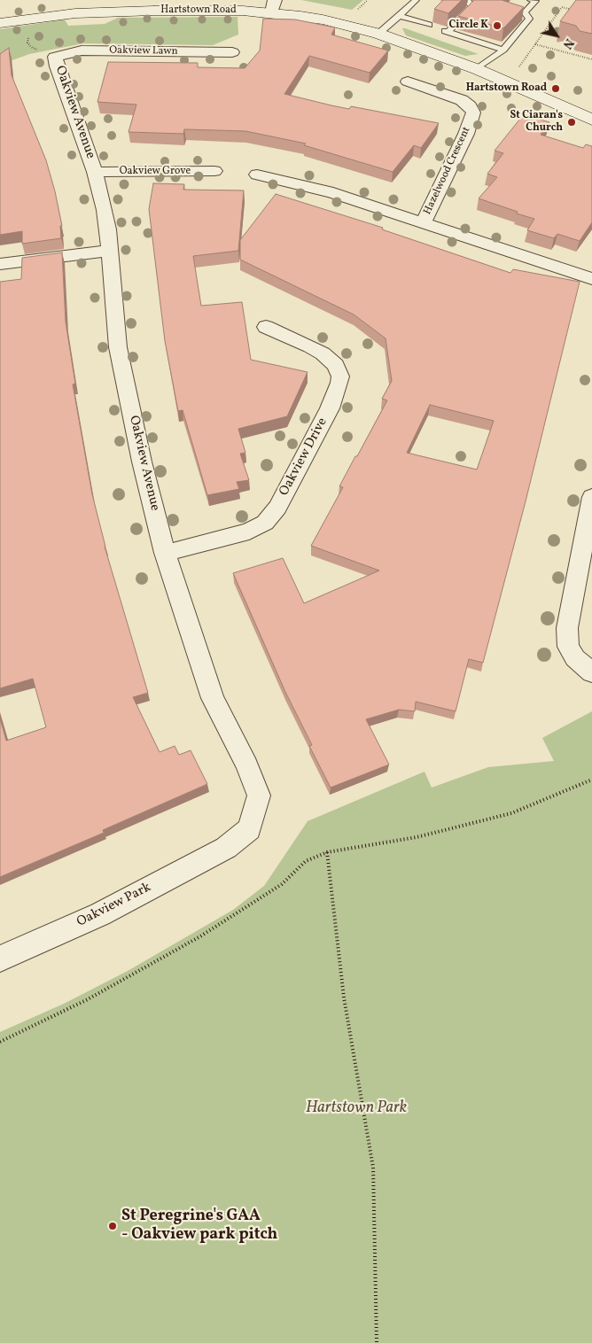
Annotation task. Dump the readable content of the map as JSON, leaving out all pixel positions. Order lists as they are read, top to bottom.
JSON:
{
  "streets": {
    "street": [
      "Hartstown Road",
      "Oakview Lawn",
      "Oakview Avenue",
      "Hazelwood Crescent",
      "Oakview Grove",
      "Oakview Drive",
      "Oakview Park"
    ]
  },
  "crossings": [
    ["Oakview Lawn", "Oakview Avenue"],
    ["Oakview Avenue", "Oakview Grove"],
    ["Oakview Avenue", "Oakview Drive"],
    ["Oakview Avenue", "Oakview Park"]
  ],
  "parks": ["Hartstown Park"],
  "places": [
    "Circle K",
    "Hartstown Road",
    "St Ciaran's Church",
    "St Peregrine's GAA - Oakview park pitch"
  ],
  "north": "bottom right"
}
